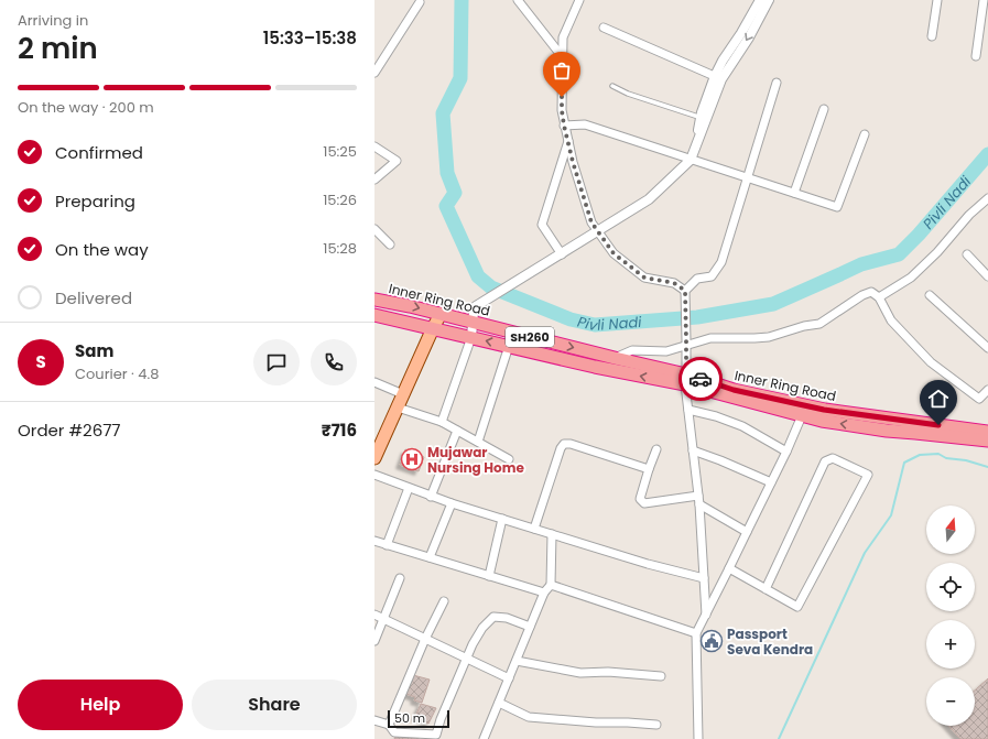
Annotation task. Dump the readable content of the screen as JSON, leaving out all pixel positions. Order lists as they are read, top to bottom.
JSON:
{
  "streets": {
    "highway": ["Inner Ring Road", "SH260"]
  },
  "water": ["Pivli Nadi"],
  "places": {
    "hospital": ["Mujawar Nursing Home"],
    "public building": ["Passport Seva Kendra"]
  },
  "scale_bar": "50 m",
  "north": "top",
  "page": {
    "heading": ["2 min", "Arriving in", "15:33–15:38"],
    "panel": [
      "Sam",
      "Courier · 4.8",
      "Order #2677",
      "₹716"
    ],
    "bar": "On the way · 200 m",
    "list": [
      ["Confirmed", "15:25"],
      ["Preparing", "15:26"],
      ["On the way", "15:28"],
      "Delivered"
    ],
    "round": "S",
    "map_buttons": ["+", "−"],
    "buttons": ["Help", "Share"],
    "scale": "50 m"
  }
}
